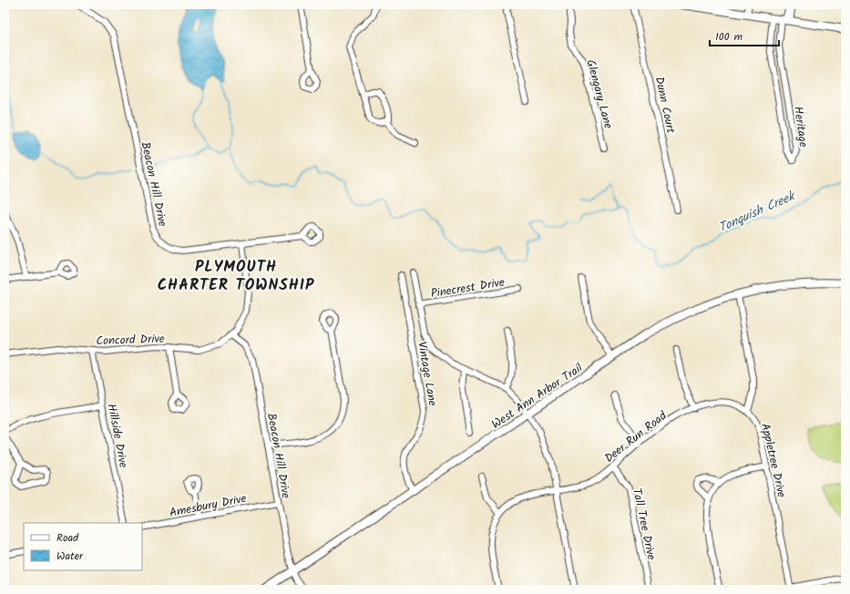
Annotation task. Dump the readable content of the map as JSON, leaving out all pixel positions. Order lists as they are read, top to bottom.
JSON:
{
  "streets": {
    "street": [
      "Glengary Lane",
      "Dunn Court",
      "Heritage",
      "Beacon Hill Drive",
      "Pinecrest Drive",
      "Concord Drive",
      "Vintage Lane",
      "West Ann Arbor Trail",
      "Hillside Drive",
      "Deer Run Road",
      "Appletree Drive",
      "Amesbury Drive",
      "Tall Tree Drive"
    ]
  },
  "crossings": [
    ["Beacon Hill Drive", "Concord Drive"],
    ["Beacon Hill Drive", "West Ann Arbor Trail"],
    ["Beacon Hill Drive", "Amesbury Drive"],
    ["Pinecrest Drive", "West Ann Arbor Trail"],
    ["Pinecrest Drive", "Deer Run Road"],
    ["Concord Drive", "Hillside Drive"],
    ["Vintage Lane", "West Ann Arbor Trail"],
    ["Deer Run Road", "Appletree Drive"],
    ["Deer Run Road", "Tall Tree Drive"]
  ],
  "districts": ["PLYMOUTH CHARTER TOWNSHIP"],
  "water": ["Tonquish Creek"],
  "legend": ["Road", "Water"],
  "scale_bar": "100 m"
}
